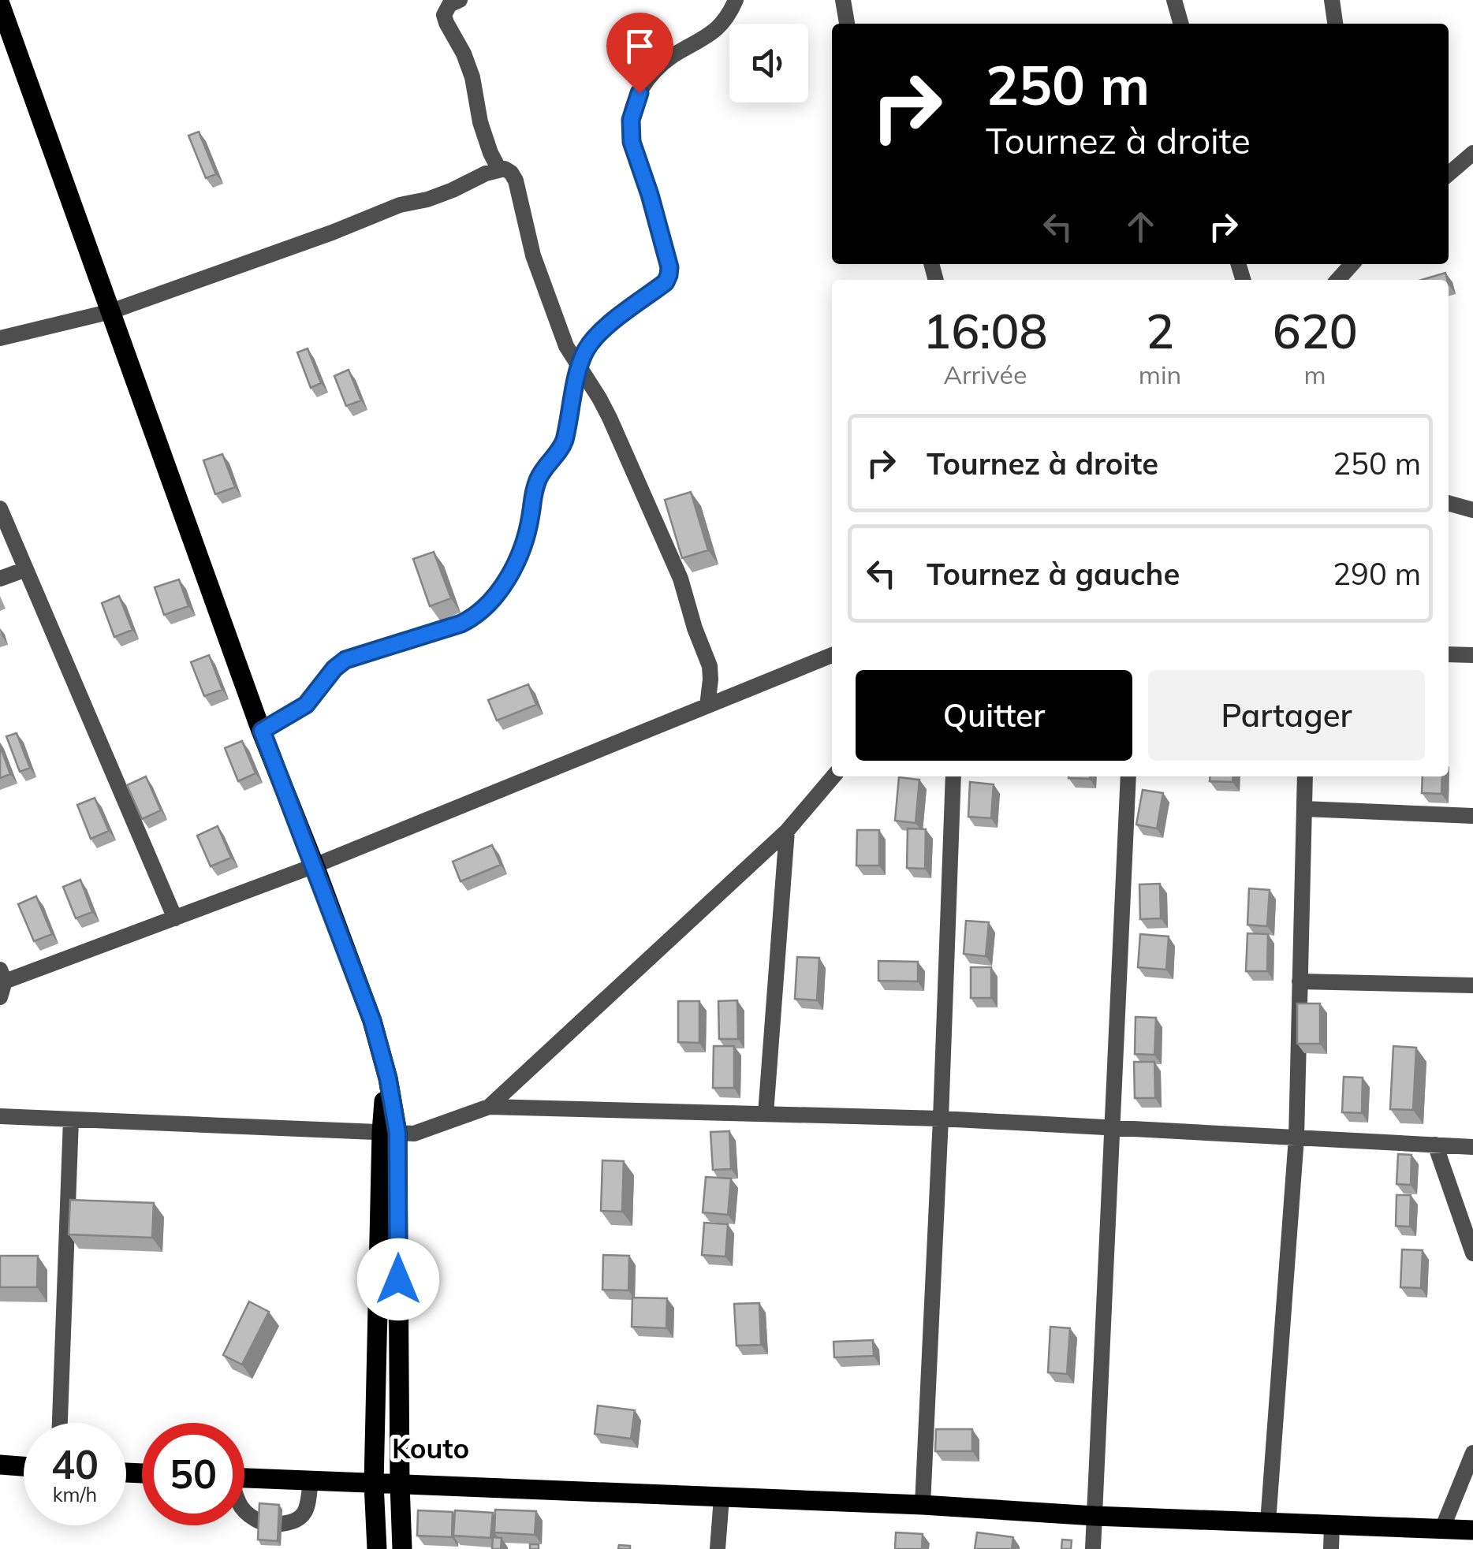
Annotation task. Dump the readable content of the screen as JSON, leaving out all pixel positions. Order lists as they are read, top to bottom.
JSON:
{
  "districts": ["Kouto"],
  "page": {
    "turn": ["250 m", "Tournez à droite"],
    "eta": [
      "16:08",
      "Arrivée",
      "2",
      "min",
      "620",
      "m"
    ],
    "list": [
      {
        "name": "Tournez à droite",
        "value": "250 m"
      },
      {
        "name": "Tournez à gauche",
        "value": "290 m"
      }
    ],
    "buttons": ["Quitter", "Partager"],
    "speed": "40 km/h",
    "limit": "50"
  }
}
